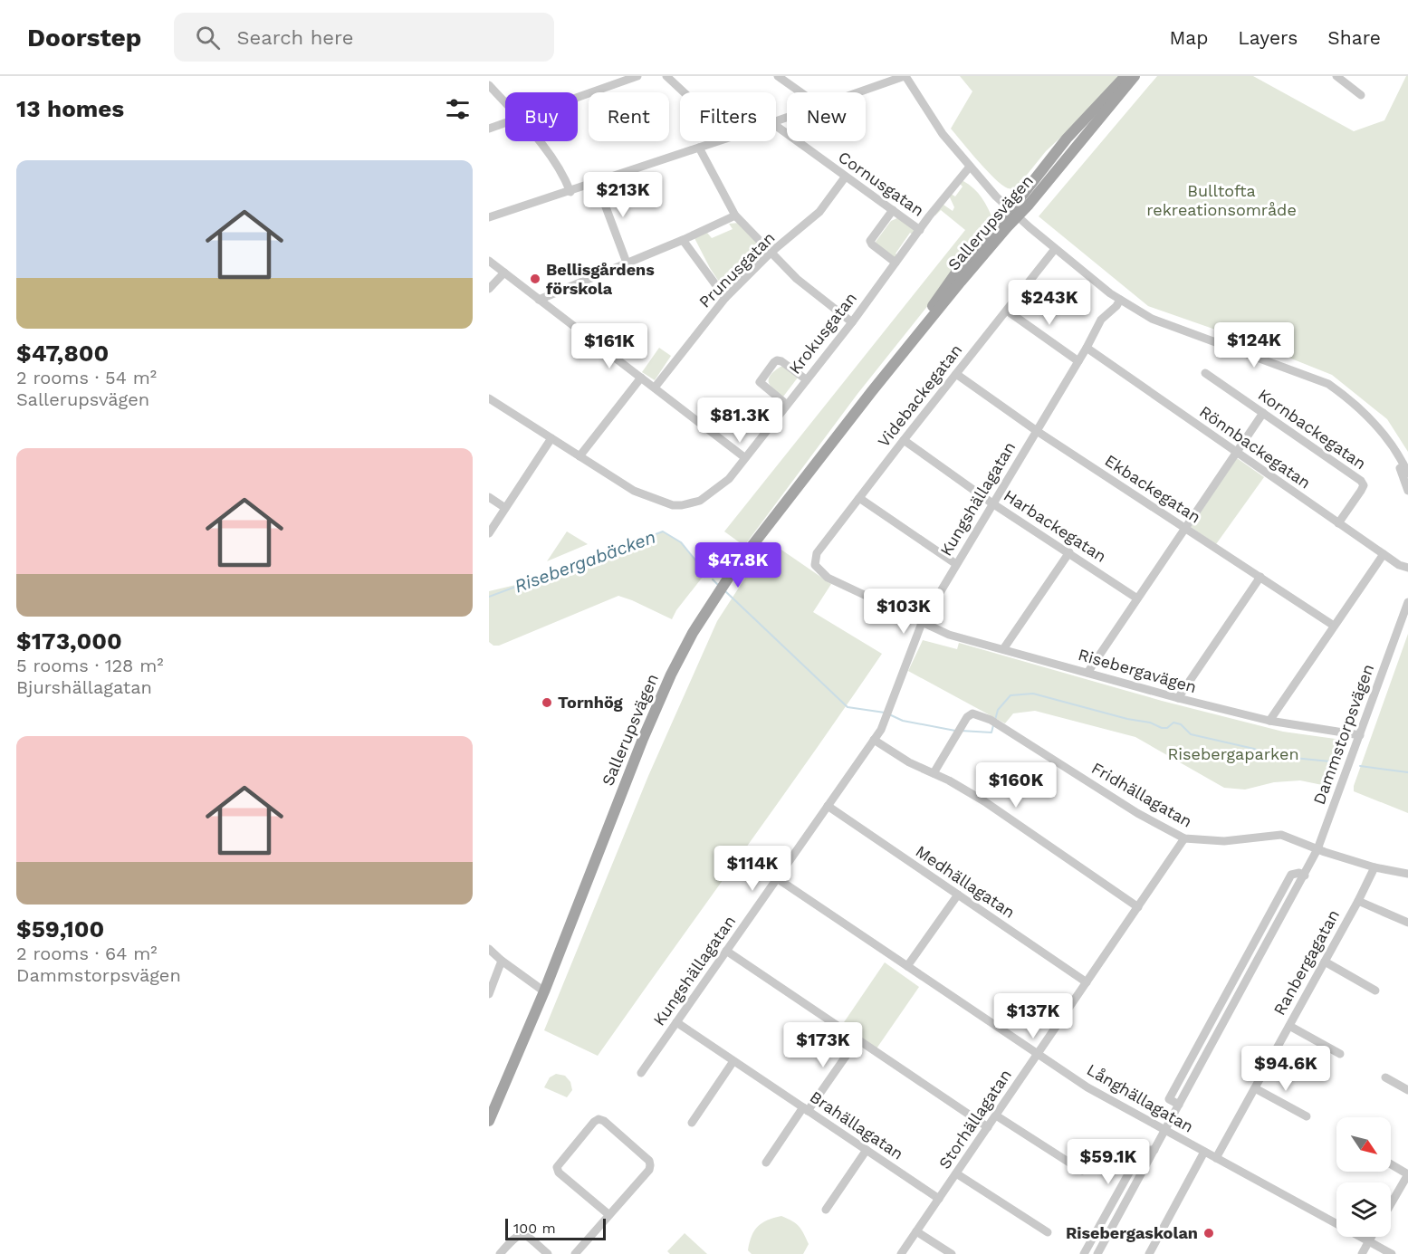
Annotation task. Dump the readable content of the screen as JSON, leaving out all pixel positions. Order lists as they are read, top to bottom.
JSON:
{
  "streets": {
    "main road": ["Sallerupsvägen"],
    "street": [
      "Cornusgatan",
      "Prunusgatan",
      "Krokusgatan",
      "Videbackegatan",
      "Kornbackegatan",
      "Rönnbackegatan",
      "Ekbackegatan",
      "Kungshällagatan",
      "Harbackegatan",
      "Risebergavägen",
      "Dammstorpsvägen",
      "Fridhällagatan",
      "Medhällagatan",
      "Ranbergagatan",
      "Långhällagatan",
      "Storhällagatan",
      "Brahällagatan"
    ]
  },
  "crossings": [
    ["Cornusgatan", "Prunusgatan"],
    ["Cornusgatan", "Krokusgatan"],
    ["Videbackegatan", "Ekbackegatan"],
    ["Videbackegatan", "Harbackegatan"],
    ["Videbackegatan", "Risebergavägen"],
    ["Kornbackegatan", "Rönnbackegatan"],
    ["Rönnbackegatan", "Kungshällagatan"],
    ["Ekbackegatan", "Kungshällagatan"],
    ["Kungshällagatan", "Harbackegatan"],
    ["Kungshällagatan", "Risebergavägen"],
    ["Kungshällagatan", "Medhällagatan"],
    ["Kungshällagatan", "Långhällagatan"],
    ["Kungshällagatan", "Brahällagatan"],
    ["Risebergavägen", "Dammstorpsvägen"],
    ["Dammstorpsvägen", "Fridhällagatan"],
    ["Dammstorpsvägen", "Långhällagatan"],
    ["Fridhällagatan", "Ranbergagatan"],
    ["Fridhällagatan", "Storhällagatan"],
    ["Medhällagatan", "Storhällagatan"],
    ["Ranbergagatan", "Långhällagatan"],
    ["Långhällagatan", "Storhällagatan"],
    ["Storhällagatan", "Brahällagatan"]
  ],
  "water": ["Risebergabäcken"],
  "parks": ["Bulltofta rekreationsområde", "Risebergaparken"],
  "places": ["Bellisgårdens förskola", "Tornhög", "Risebergaskolan"],
  "scale_bar": "100 m",
  "north": "bottom right",
  "page": {
    "header": "Doorstep",
    "search": "Search here",
    "nav": ["Map", "Layers", "Share"],
    "heading": "13 homes",
    "chip": [
      "Buy",
      "Rent",
      "Filters",
      "New"
    ],
    "list": [
      {
        "name": "$47,800",
        "note": "2 rooms · 54 m² · Sallerupsvägen"
      },
      {
        "name": "$173,000",
        "note": "5 rooms · 128 m² · Bjurshällagatan"
      },
      {
        "name": "$59,100",
        "note": "2 rooms · 64 m² · Dammstorpsvägen"
      }
    ],
    "price": [
      "$213K",
      "$243K",
      "$124K",
      "$161K",
      "$81.3K",
      "$47.8K",
      "$103K",
      "$160K",
      "$114K",
      "$137K",
      "$173K",
      "$94.6K",
      "$59.1K"
    ],
    "scale": "100 m"
  }
}
